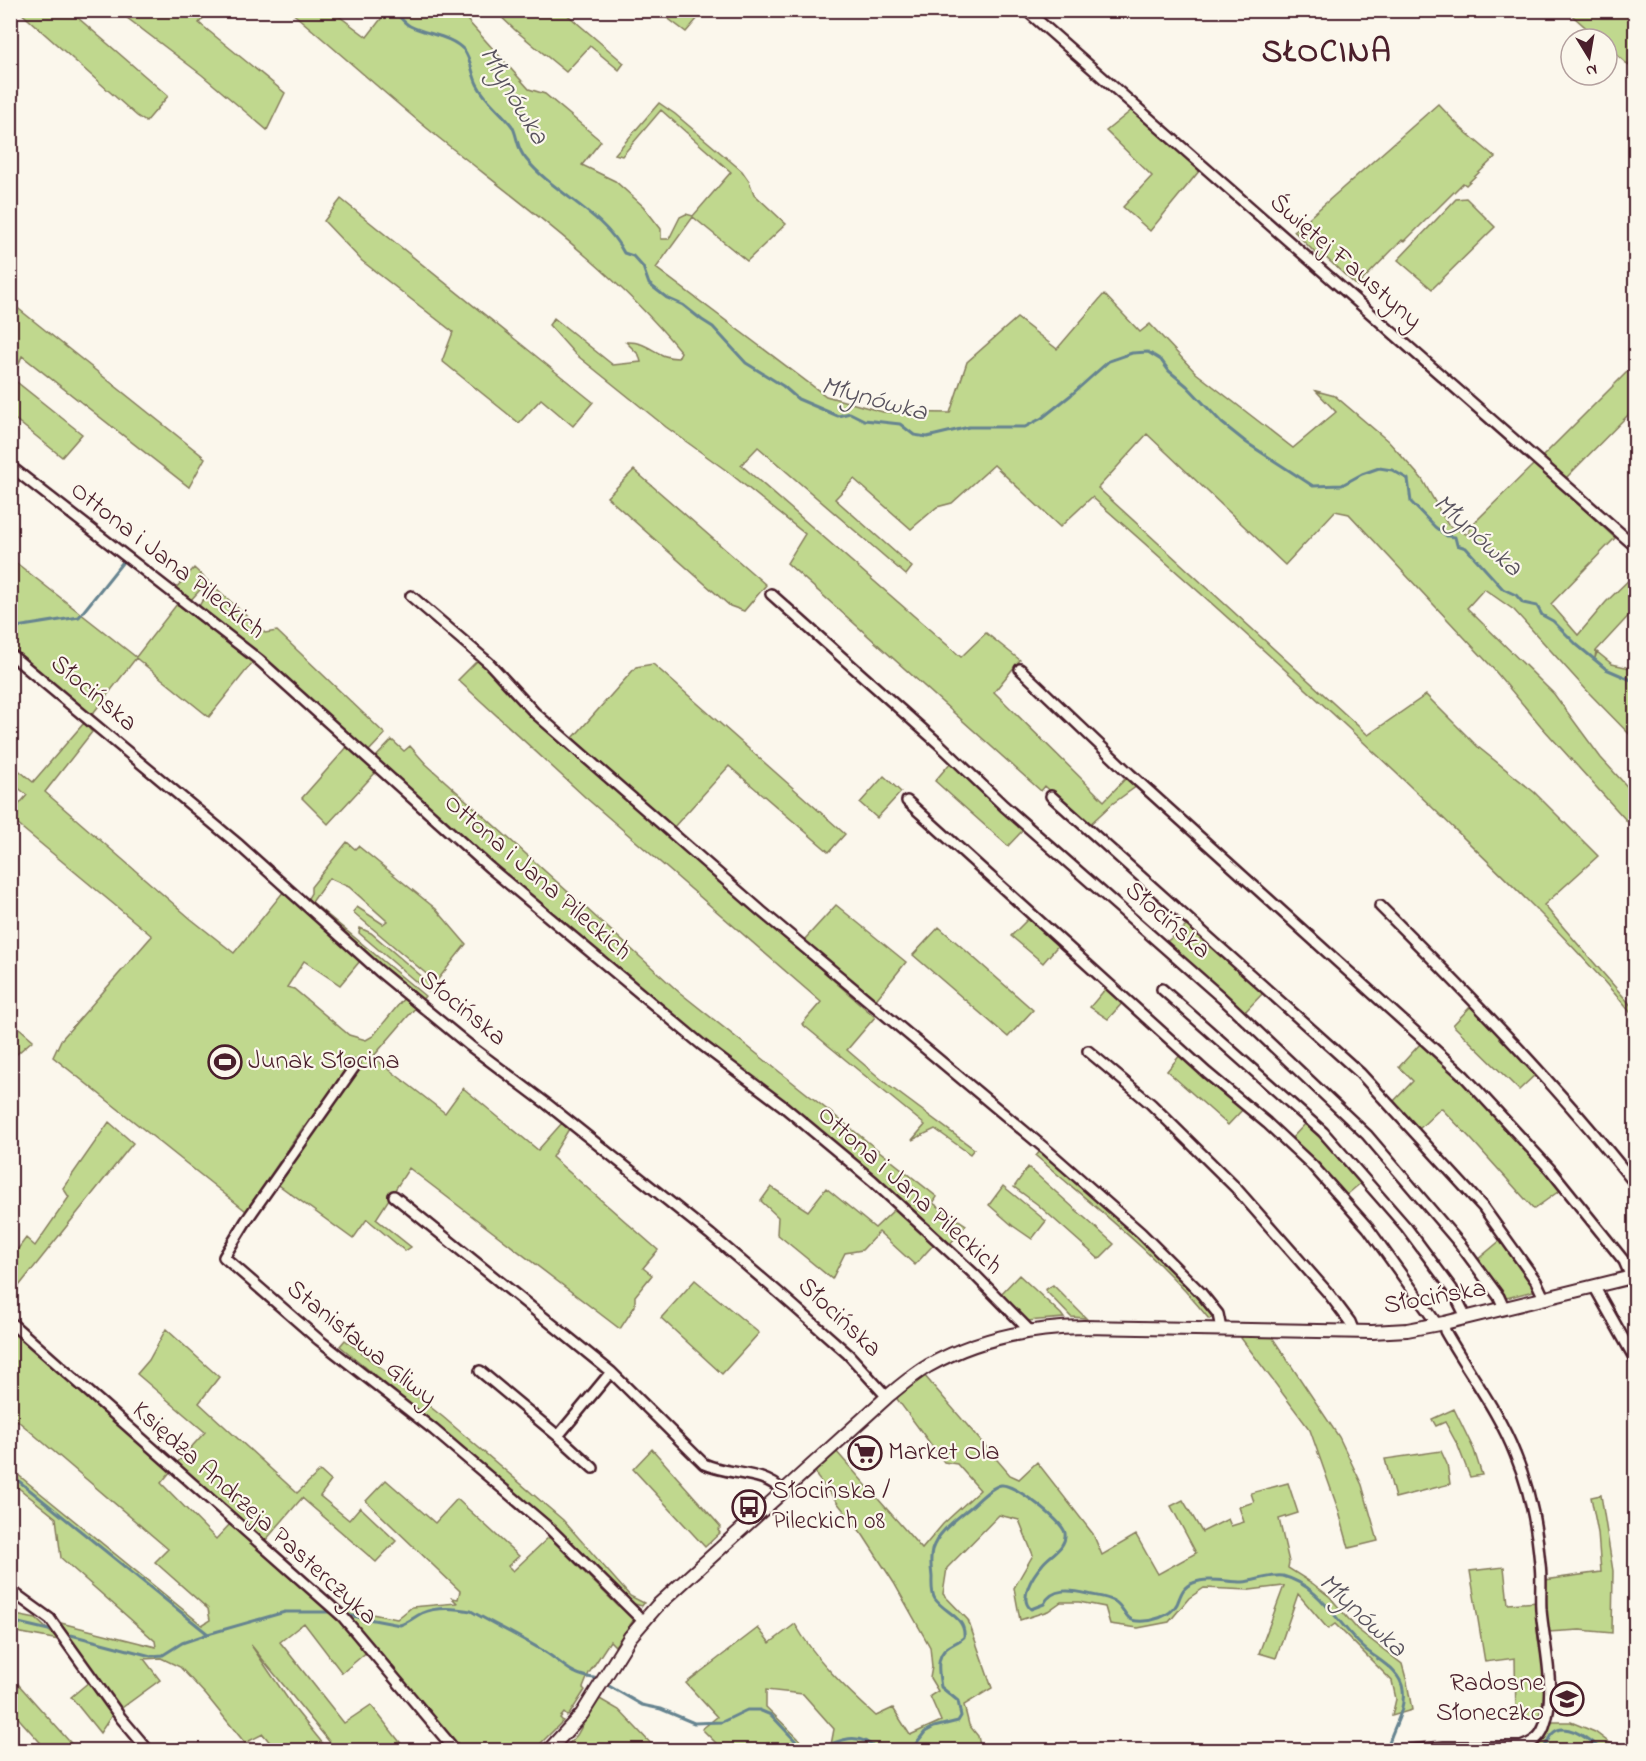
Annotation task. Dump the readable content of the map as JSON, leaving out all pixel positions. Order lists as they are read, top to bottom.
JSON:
{
  "streets": {
    "street": [
      "Świętej Faustyny",
      "Ottona i Jana Pileckich",
      "Słocińska",
      "Stanisława Gliwy",
      "Księdza Andrzeja Pasterczyka"
    ]
  },
  "crossings": [
    ["Ottona i Jana Pileckich", "Słocińska"],
    ["Słocińska", "Stanisława Gliwy"]
  ],
  "districts": ["SŁOCINA"],
  "water": ["Młynówka"],
  "places": {
    "sports": ["Junak Słocina"],
    "supermarket": ["Market Ola"],
    "bus stop": ["Słocińska / Pileckich 08"],
    "school or university": ["Radosne Słoneczko"]
  },
  "north": "bottom"
}
